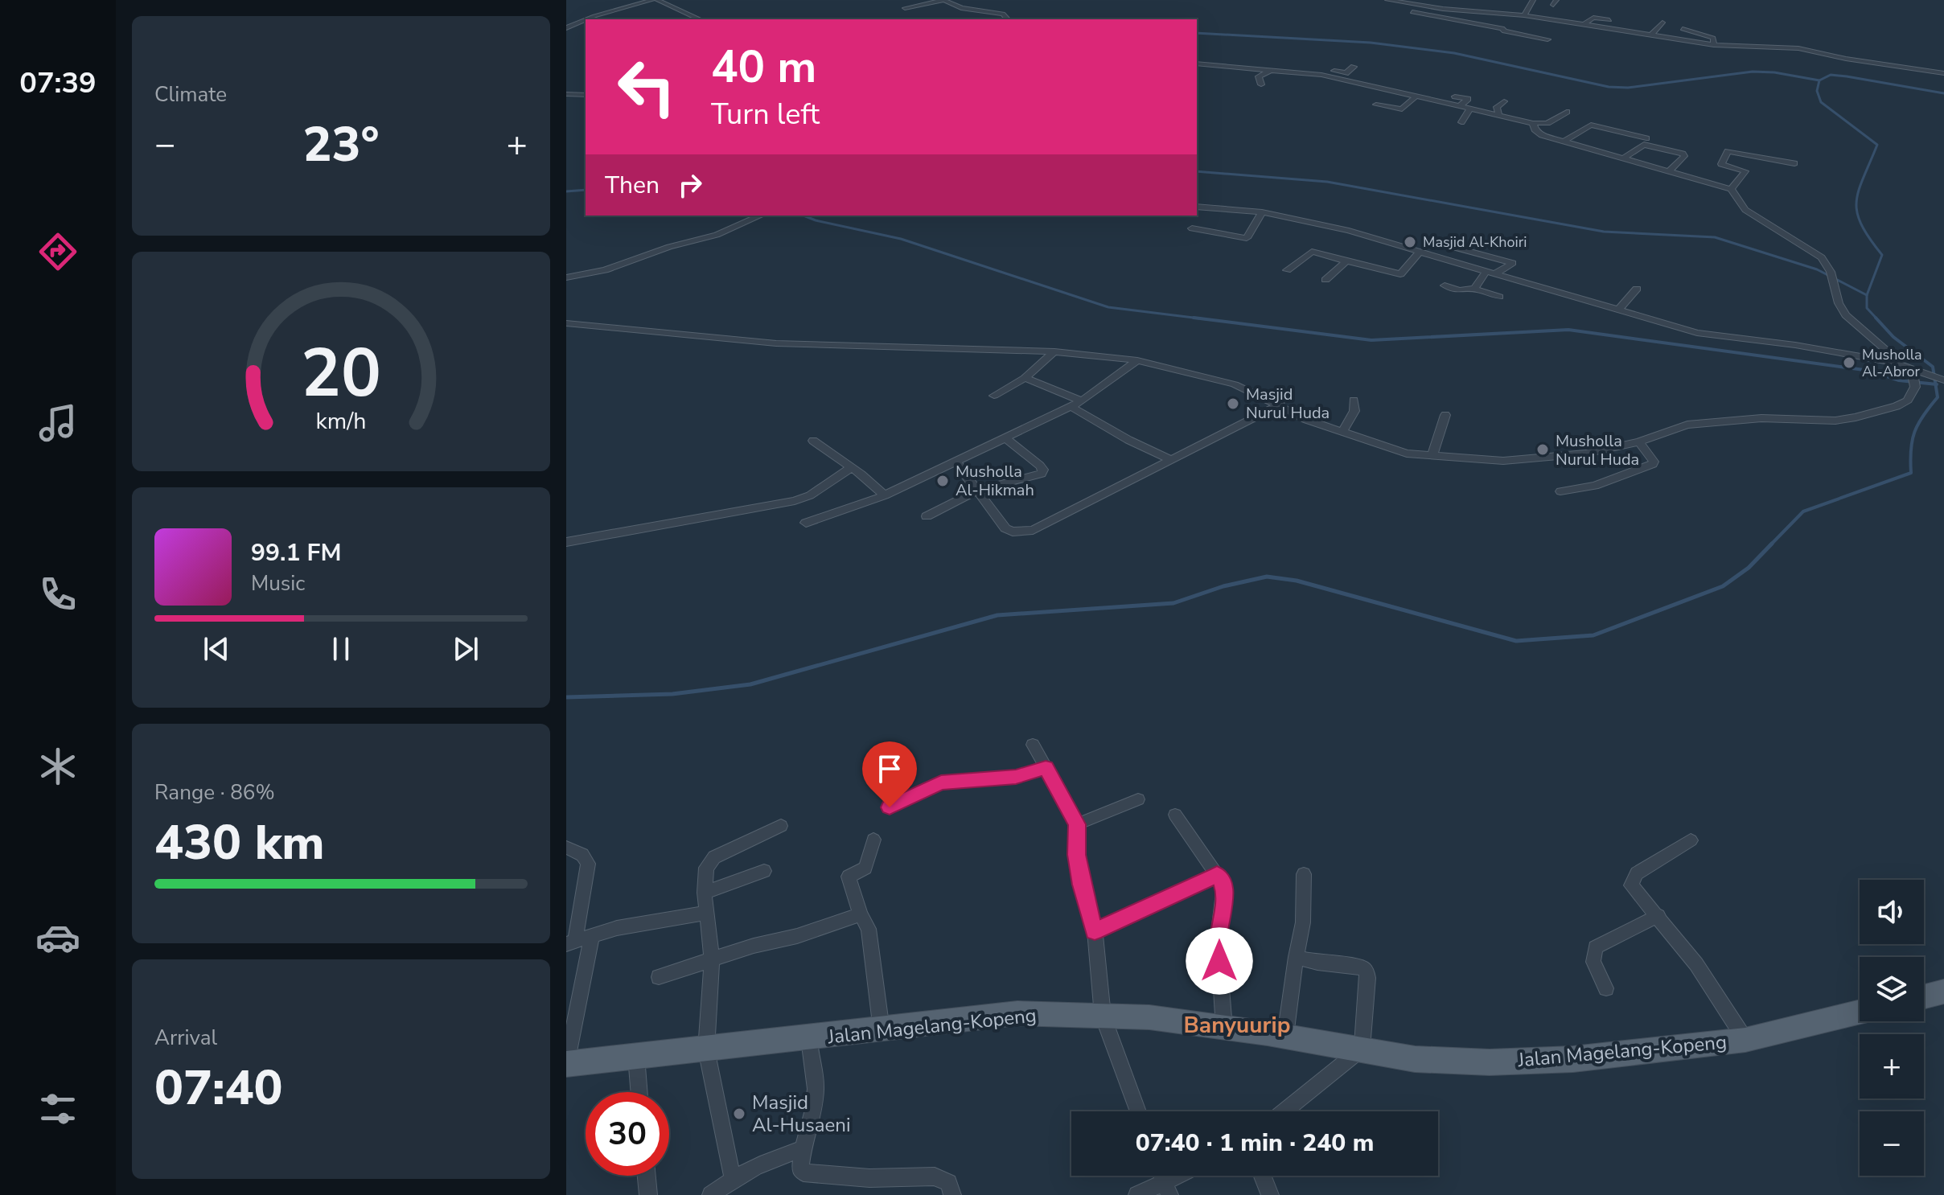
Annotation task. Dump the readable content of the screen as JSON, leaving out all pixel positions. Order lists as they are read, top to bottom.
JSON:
{
  "streets": {
    "main road": ["Jalan Magelang-Kopeng"]
  },
  "districts": ["Banyuurip"],
  "places": [
    "Masjid Al-Khoiri",
    "Musholla Al-Abror",
    "Masjid Nurul Huda",
    "Musholla Nurul Huda",
    "Musholla Al-Hikmah",
    "Masjid Al-Husaeni"
  ],
  "page": {
    "tabs": "07:39",
    "tile": [
      "Climate",
      ["Range · 86%", "430 km"],
      ["Arrival", "07:40"]
    ],
    "turn": ["40 m", "Turn left"],
    "heat": ["−", "23°", "+"],
    "then": "Then",
    "song": ["99.1 FM", "Music"],
    "map_buttons": ["+", "−"],
    "limit": "30",
    "trip": "07:40 · 1 min · 240 m",
    "gauge": ["20", "km/h"]
  }
}
